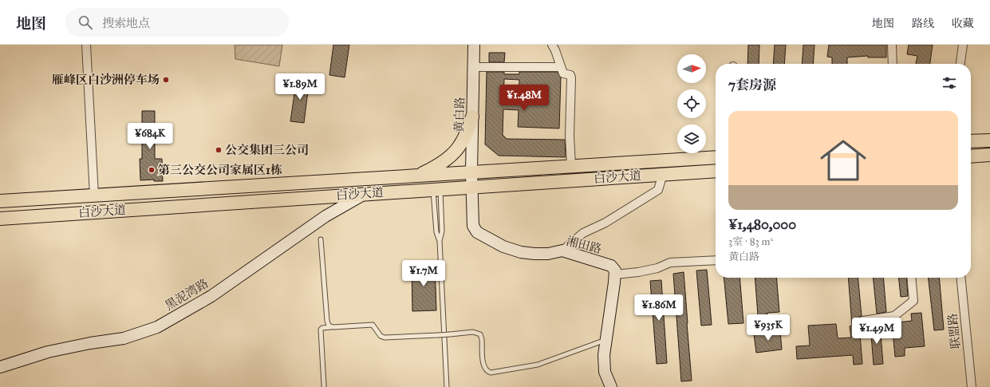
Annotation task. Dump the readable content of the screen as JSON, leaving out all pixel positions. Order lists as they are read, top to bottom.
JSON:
{
  "streets": {
    "main road": ["白沙大道"],
    "street": [
      "黄白路",
      "湘田路",
      "黑泥湾路",
      "联盟路"
    ]
  },
  "crossings": [
    ["黄白路", "白沙大道"],
    ["黄白路", "湘田路"],
    ["白沙大道", "湘田路"],
    ["白沙大道", "黑泥湾路"]
  ],
  "places": ["雁峰区白沙洲停车场", "公交集团三公司", "第三公交公司家属区1栋"],
  "north": "right",
  "page": {
    "header": "地图",
    "search": "搜索地点",
    "nav": ["地图", "路线", "收藏"],
    "heading": "7套房源",
    "price": [
      "¥1.89M",
      "¥1.48M",
      "¥684K",
      "¥1.7M",
      "¥1.86M",
      "¥935K",
      "¥1.49M"
    ],
    "list": [
      {
        "name": "¥1,480,000",
        "note": "3室 · 83 m² · 黄白路"
      }
    ]
  }
}
